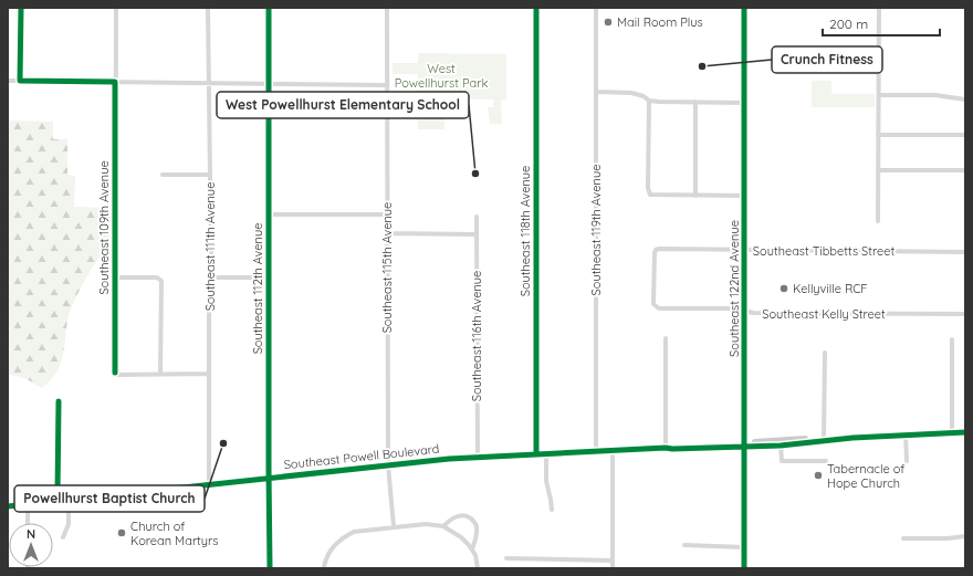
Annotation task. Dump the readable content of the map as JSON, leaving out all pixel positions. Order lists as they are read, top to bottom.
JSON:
{
  "streets": {
    "main road": ["Southeast 112th Avenue", "Southeast 122nd Avenue", "Southeast Powell Boulevard"],
    "street": [
      "Southeast 109th Avenue",
      "Southeast 119th Avenue",
      "Southeast 118th Avenue",
      "Southeast 111th Avenue",
      "Southeast Tibbetts Street",
      "Southeast 115th Avenue",
      "Southeast Kelly Street",
      "Southeast 116th Avenue"
    ]
  },
  "crossings": [
    ["Southeast 119th Avenue", "Southeast Powell Boulevard"],
    ["Southeast 118th Avenue", "Southeast Powell Boulevard"],
    ["Southeast 111th Avenue", "Southeast Powell Boulevard"],
    ["Southeast Tibbetts Street", "Southeast 122nd Avenue"],
    ["Southeast Tibbetts Street", "Southeast Kelly Street"],
    ["Southeast 115th Avenue", "Southeast Powell Boulevard"],
    ["Southeast 112th Avenue", "Southeast Powell Boulevard"],
    ["Southeast 122nd Avenue", "Southeast Kelly Street"],
    ["Southeast 122nd Avenue", "Southeast Powell Boulevard"],
    ["Southeast 116th Avenue", "Southeast Powell Boulevard"]
  ],
  "parks": ["West Powellhurst Park"],
  "places": [
    "Mail Room Plus",
    "Crunch Fitness",
    "West Powellhurst Elementary School",
    "Kellyville RCF",
    "Powellhurst Baptist Church",
    "Tabernacle of Hope Church",
    "Church of Korean Martyrs"
  ],
  "scale_bar": "200 m",
  "north": "top"
}
